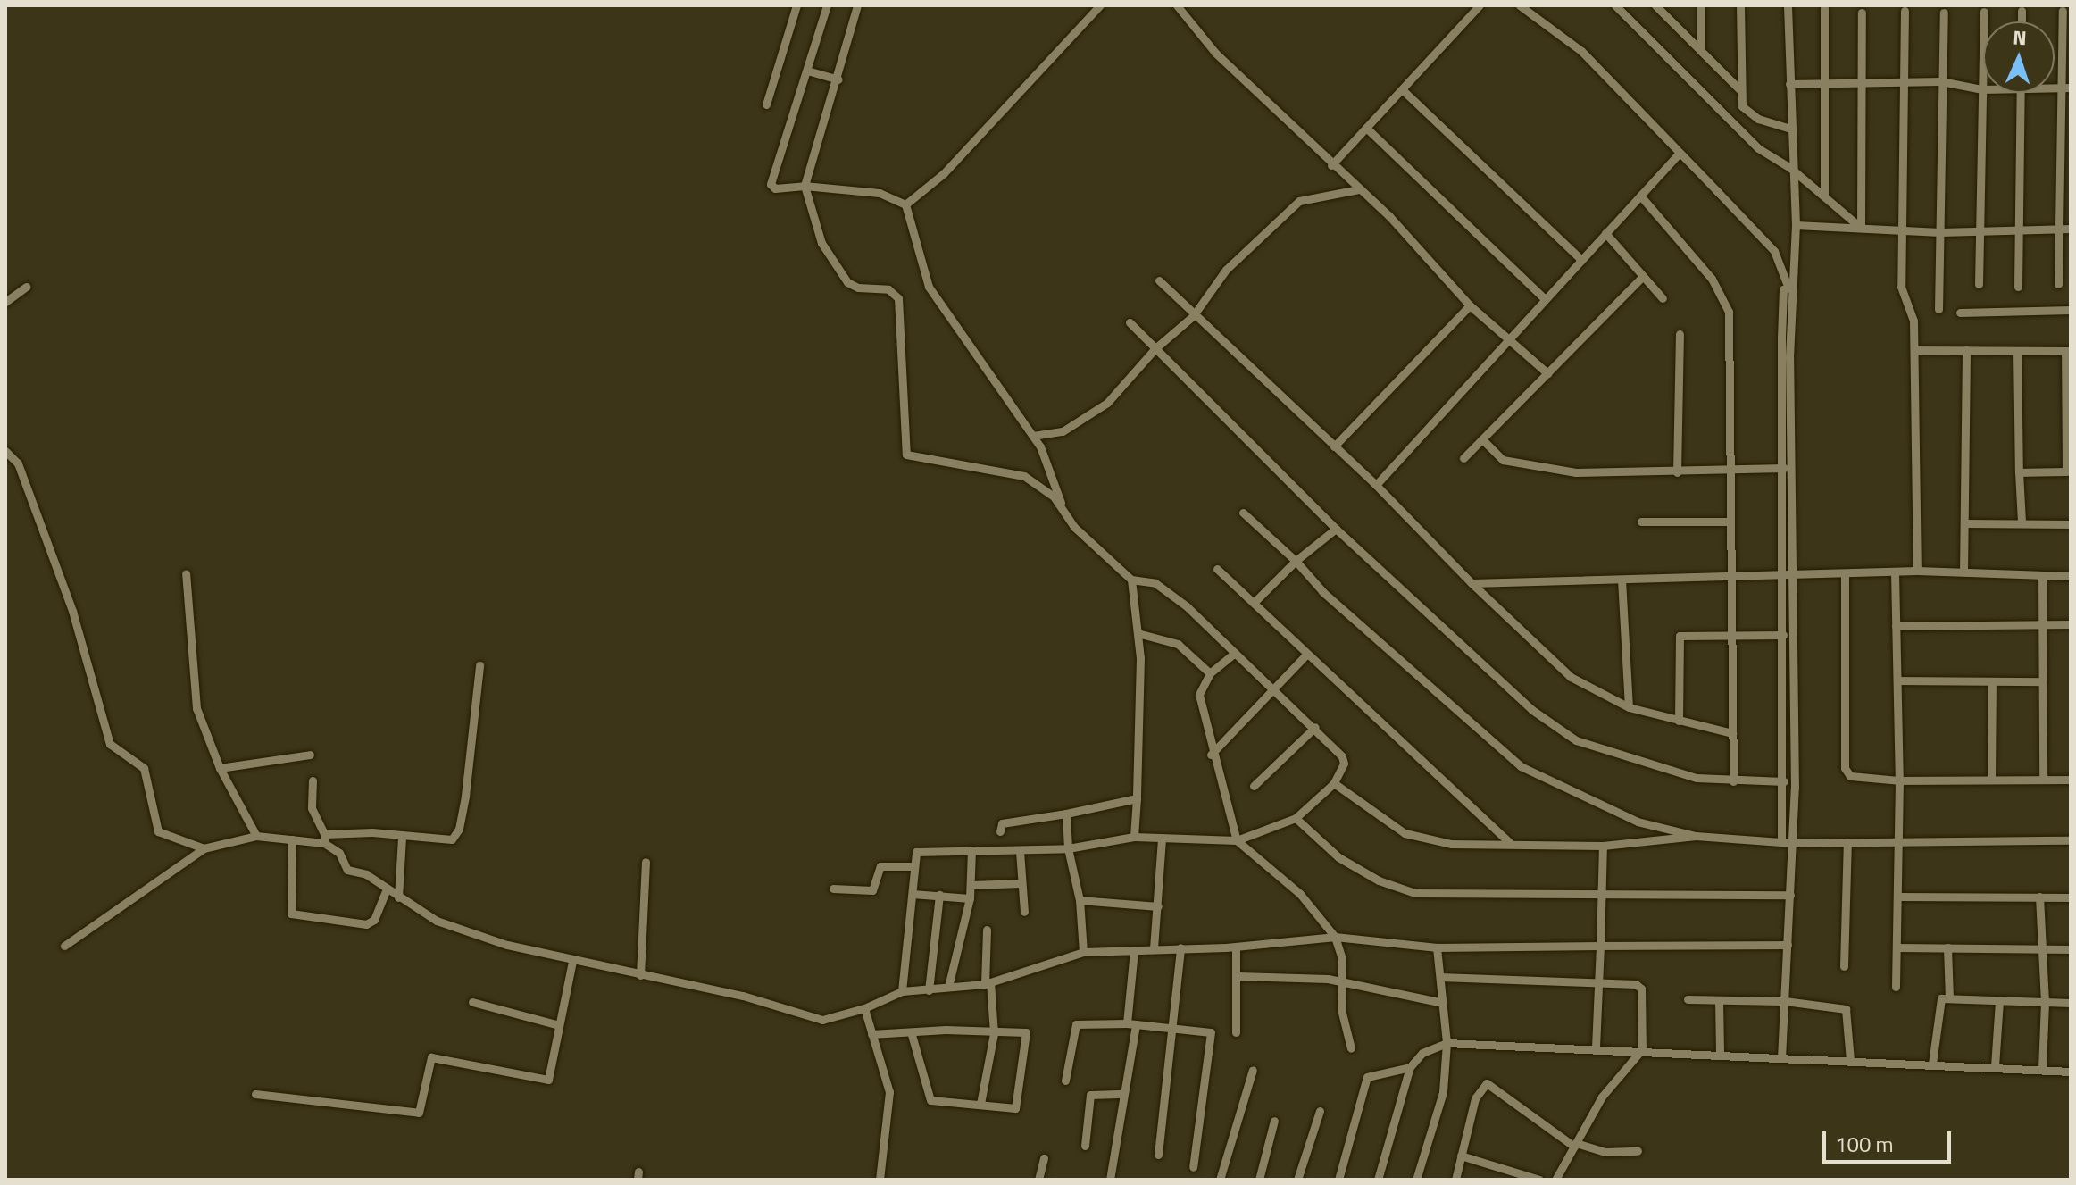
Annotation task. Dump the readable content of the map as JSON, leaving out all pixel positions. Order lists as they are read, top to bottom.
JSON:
{
  "scale_bar": "100 m",
  "north": "top"
}
